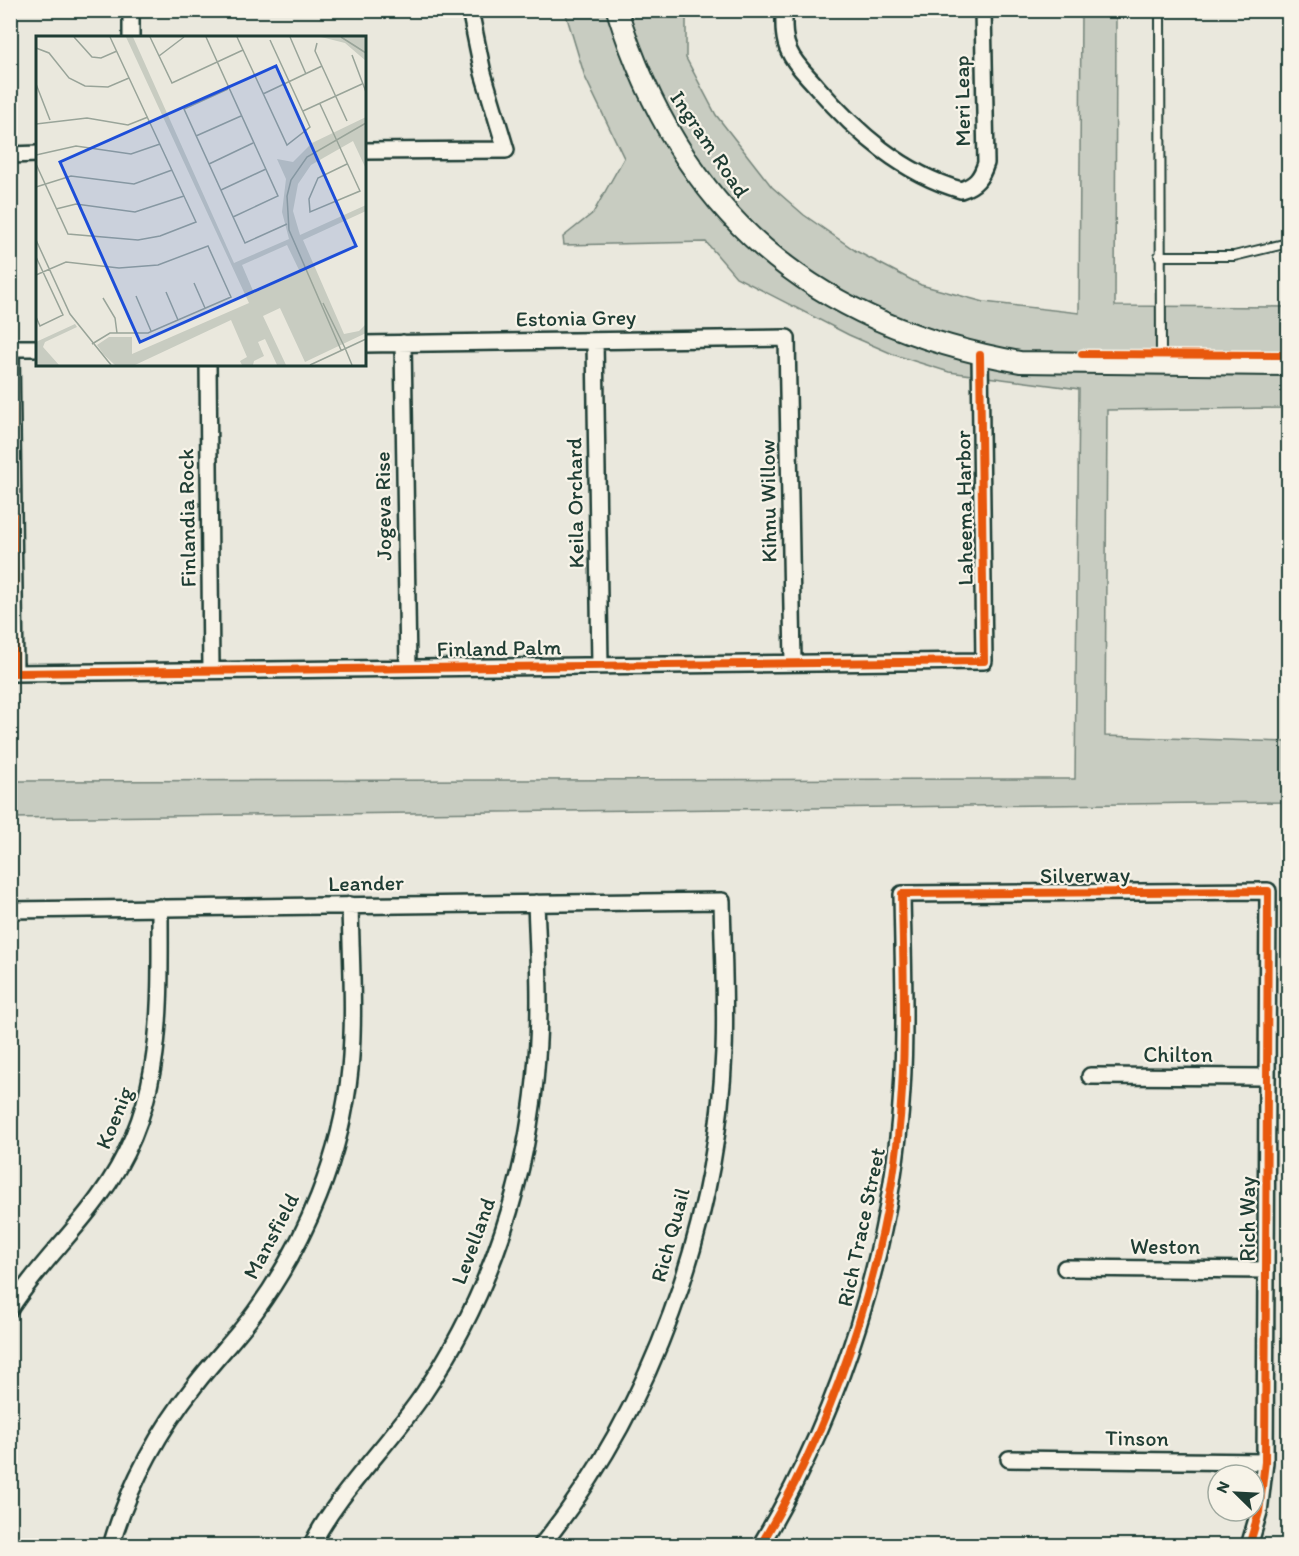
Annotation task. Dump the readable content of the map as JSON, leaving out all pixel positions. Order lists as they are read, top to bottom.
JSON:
{
  "streets": {
    "street": [
      "Meri Leap",
      "Ingram Road",
      "Estonia Grey",
      "Kihnu Willow",
      "Keila Orchard",
      "Jogeva Rise",
      "Laheema Harbor",
      "Finlandia Rock",
      "Finland Palm",
      "Silverway",
      "Leander",
      "Chilton",
      "Koenig",
      "Rich Way",
      "Rich Trace Street",
      "Rich Quail",
      "Mansfield",
      "Levelland",
      "Weston",
      "Tinson"
    ]
  },
  "crossings": [
    ["Ingram Road", "Laheema Harbor"],
    ["Estonia Grey", "Kihnu Willow"],
    ["Estonia Grey", "Keila Orchard"],
    ["Estonia Grey", "Jogeva Rise"],
    ["Kihnu Willow", "Finland Palm"],
    ["Keila Orchard", "Finland Palm"],
    ["Jogeva Rise", "Finland Palm"],
    ["Laheema Harbor", "Finland Palm"],
    ["Finlandia Rock", "Finland Palm"],
    ["Silverway", "Rich Way"],
    ["Silverway", "Rich Trace Street"],
    ["Leander", "Koenig"],
    ["Leander", "Rich Quail"],
    ["Leander", "Mansfield"],
    ["Leander", "Levelland"],
    ["Chilton", "Rich Way"],
    ["Rich Way", "Weston"],
    ["Rich Way", "Tinson"]
  ],
  "north": "top left"
}
